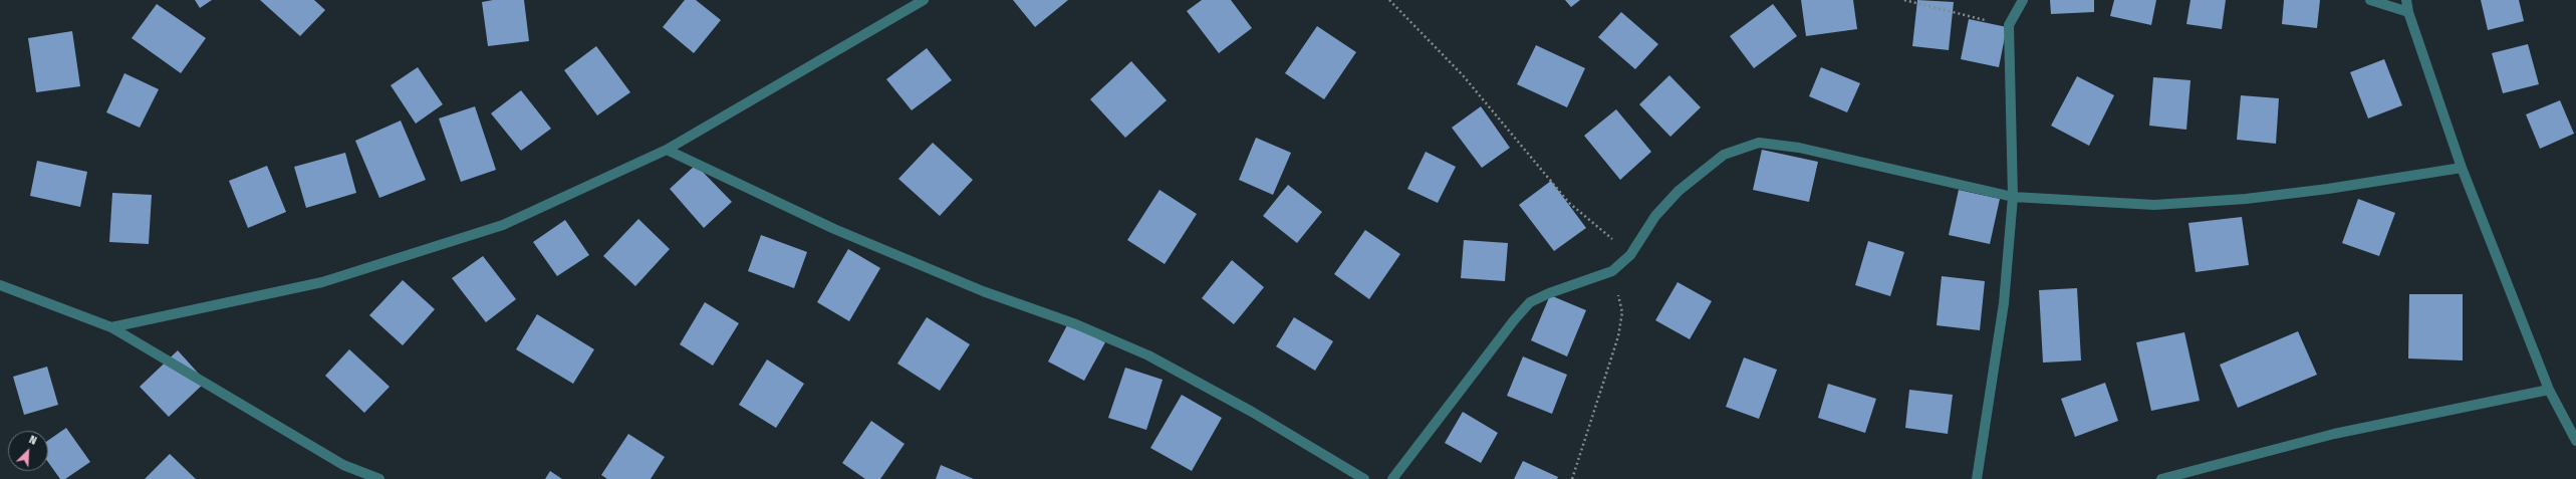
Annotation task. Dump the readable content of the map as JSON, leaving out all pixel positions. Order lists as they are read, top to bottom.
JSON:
{
  "north": "top right"
}
